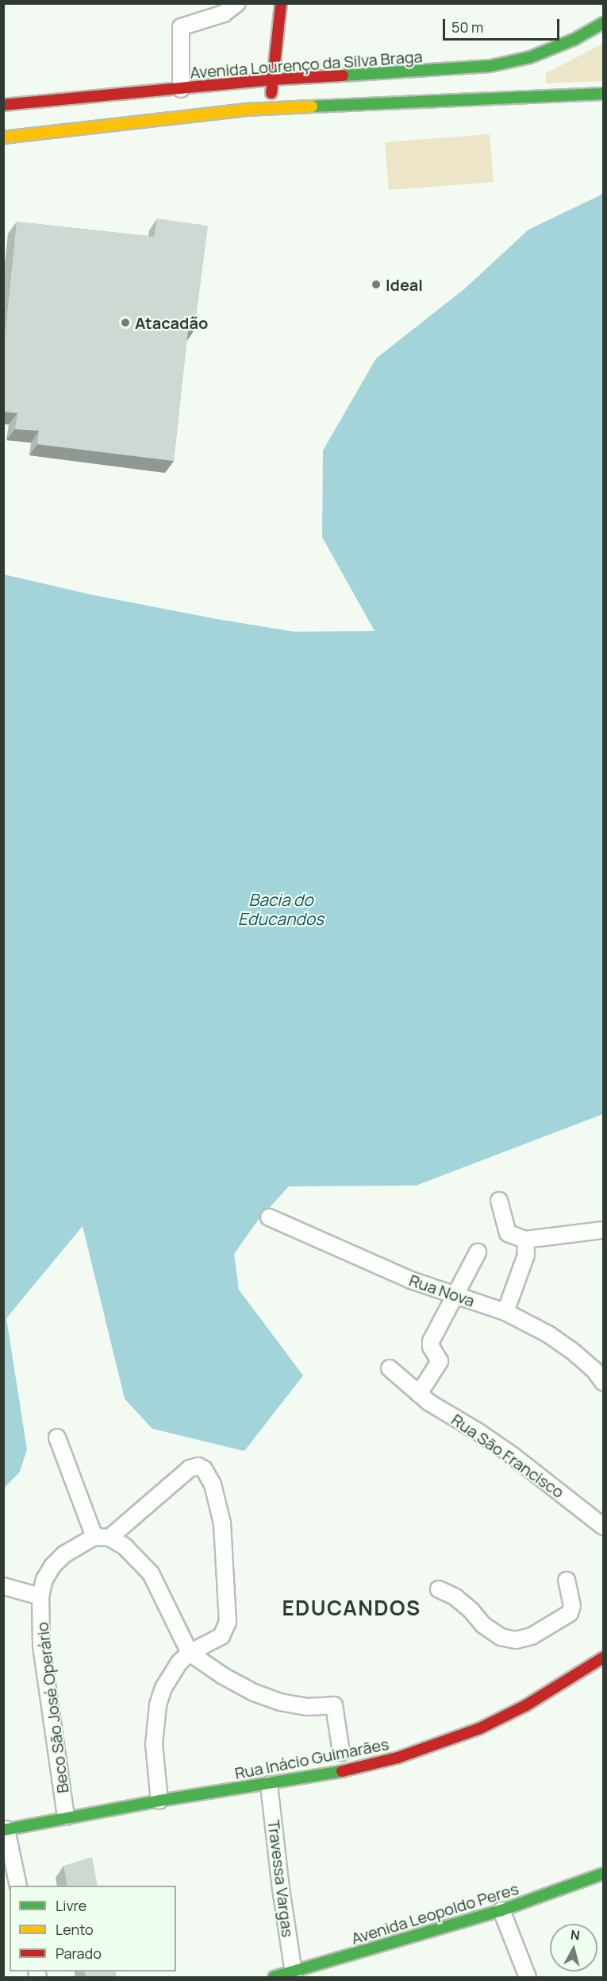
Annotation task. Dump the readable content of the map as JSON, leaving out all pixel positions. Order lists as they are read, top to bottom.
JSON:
{
  "streets": {
    "street": [
      "Avenida Lourenço da Silva Braga",
      "Rua Nova",
      "Rua São Francisco",
      "Beco São José Operário",
      "Rua Inácio Guimarães",
      "Travessa Vargas",
      "Avenida Leopoldo Peres"
    ]
  },
  "crossings": [
    ["Beco São José Operário", "Rua Inácio Guimarães"],
    ["Rua Inácio Guimarães", "Travessa Vargas"],
    ["Travessa Vargas", "Avenida Leopoldo Peres"]
  ],
  "districts": ["EDUCANDOS"],
  "water": ["Bacia do Educandos"],
  "places": ["Ideal", "Atacadão"],
  "legend": ["Livre", "Lento", "Parado"],
  "scale_bar": "50 m",
  "north": "top"
}
